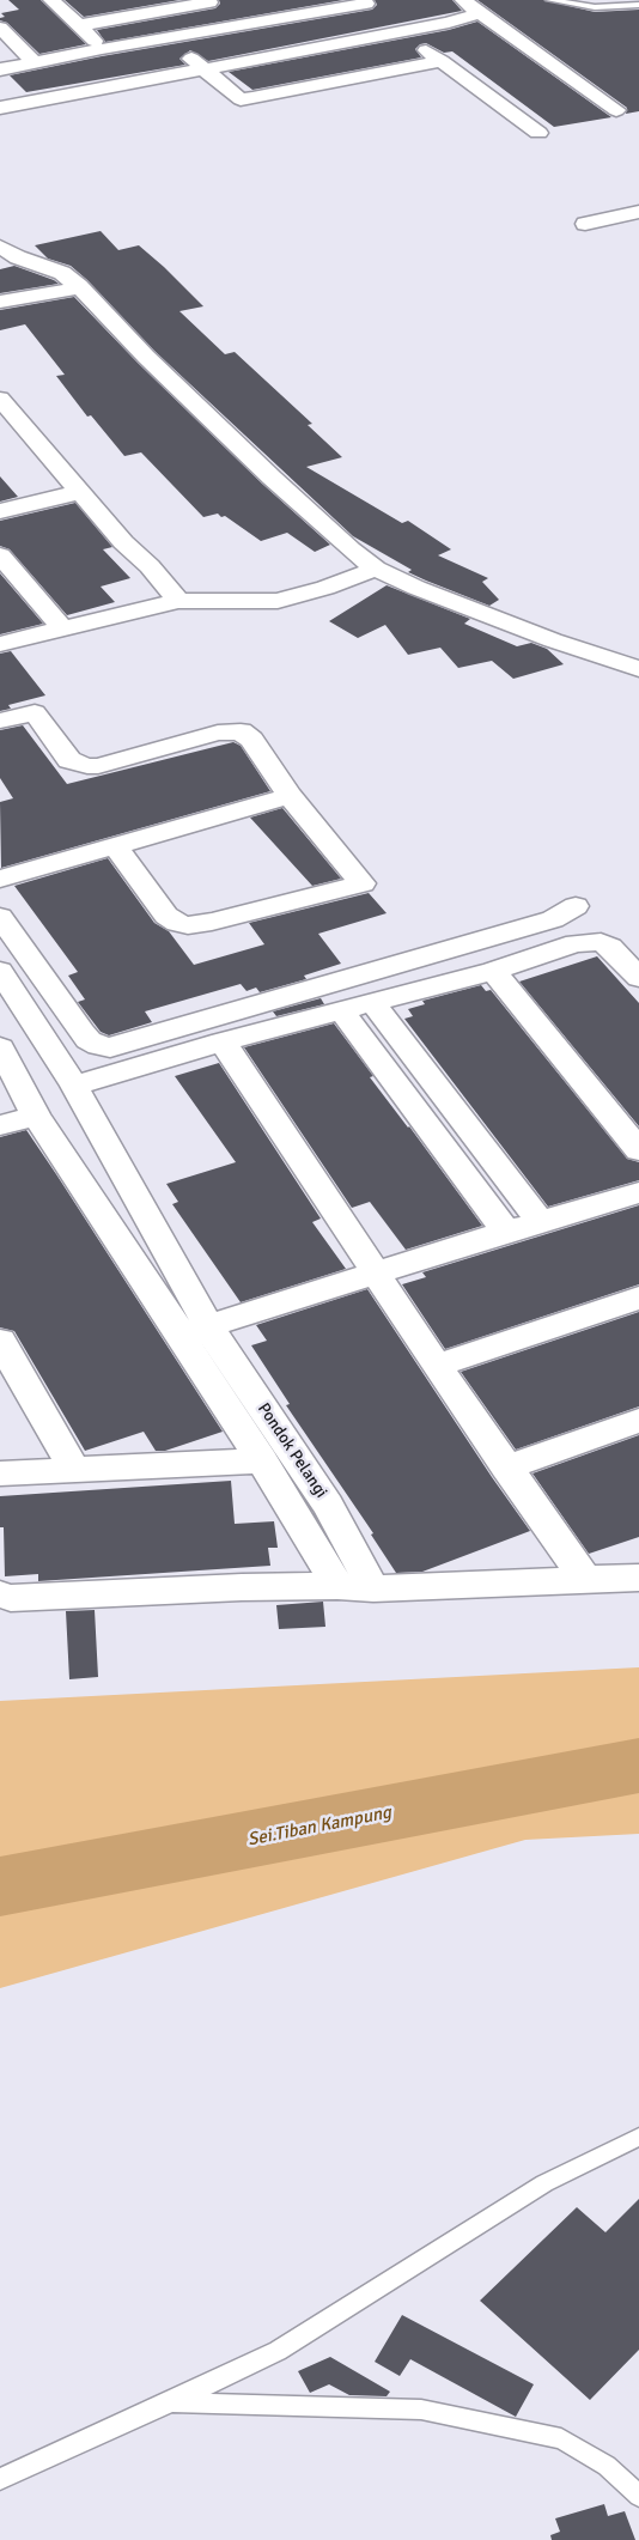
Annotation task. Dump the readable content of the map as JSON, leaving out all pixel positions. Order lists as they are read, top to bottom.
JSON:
{
  "streets": {
    "street": ["Pondok Pelangi"]
  },
  "water": ["Sei.Tiban Kampung"]
}
